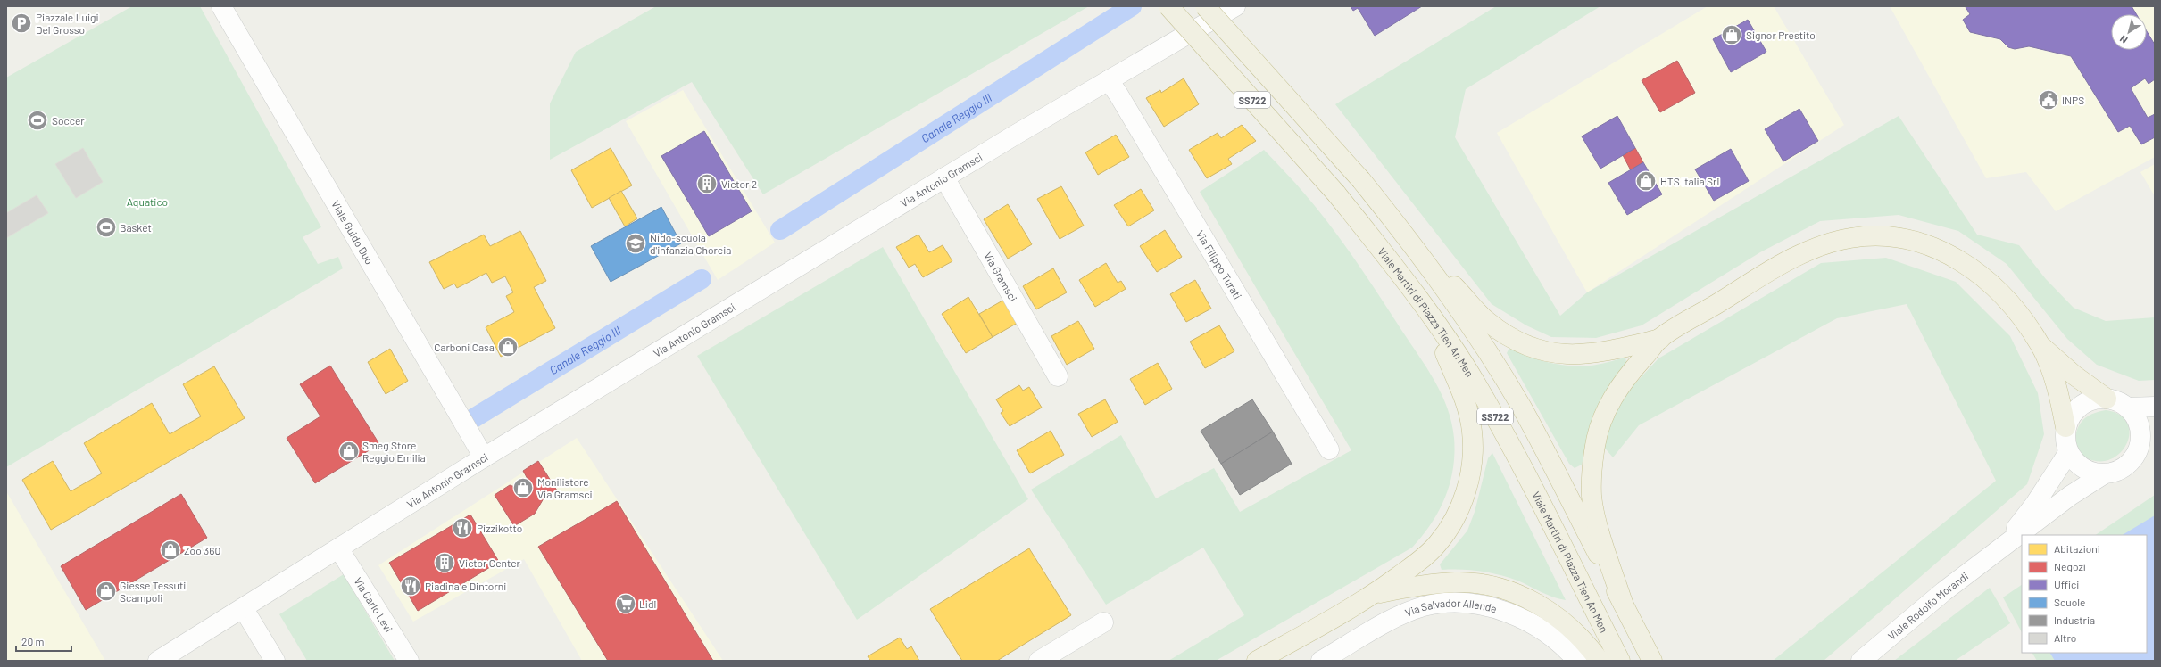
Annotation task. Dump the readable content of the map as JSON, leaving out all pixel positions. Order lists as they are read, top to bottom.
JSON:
{
  "streets": {
    "highway": ["SS722", "Viale Martiri di Piazza Tien An Men"],
    "street": [
      "Via Antonio Gramsci",
      "Viale Guido Duo",
      "Via Filippo Turati",
      "Via Gramsci",
      "Via Carlo Levi",
      "Viale Rodolfo Morandi",
      "Via Salvador Allende"
    ]
  },
  "crossings": [
    ["Via Antonio Gramsci", "Viale Guido Duo"],
    ["Via Antonio Gramsci", "Via Filippo Turati"],
    ["Via Antonio Gramsci", "Via Gramsci"],
    ["Via Antonio Gramsci", "Via Carlo Levi"]
  ],
  "water": ["Canale Reggio III"],
  "parks": ["Aquatico"],
  "places": {
    "parking": ["Piazzale Luigi Del Grosso"],
    "shop": [
      "Signor Prestito",
      "HTS Italia Srl",
      "Carboni Casa",
      "Smeg Store Reggio Emilia",
      "Monilistore Via Gramsci",
      "Zoo 360",
      "Giesse Tessuti Scampoli"
    ],
    "public building": ["INPS"],
    "sports": ["Soccer", "Basket"],
    "building": ["Victor 2", "Victor Center"],
    "school or university": ["Nido-scuola d'infanzia Choreia"],
    "restaurant": ["Pizzikotto", "Piadina e Dintorni"],
    "supermarket": ["Lidl"]
  },
  "legend": [
    "Abitazioni",
    "Negozi",
    "Uffici",
    "Scuole",
    "Industria",
    "Altro"
  ],
  "scale_bar": "20 m",
  "north": "bottom left"
}
